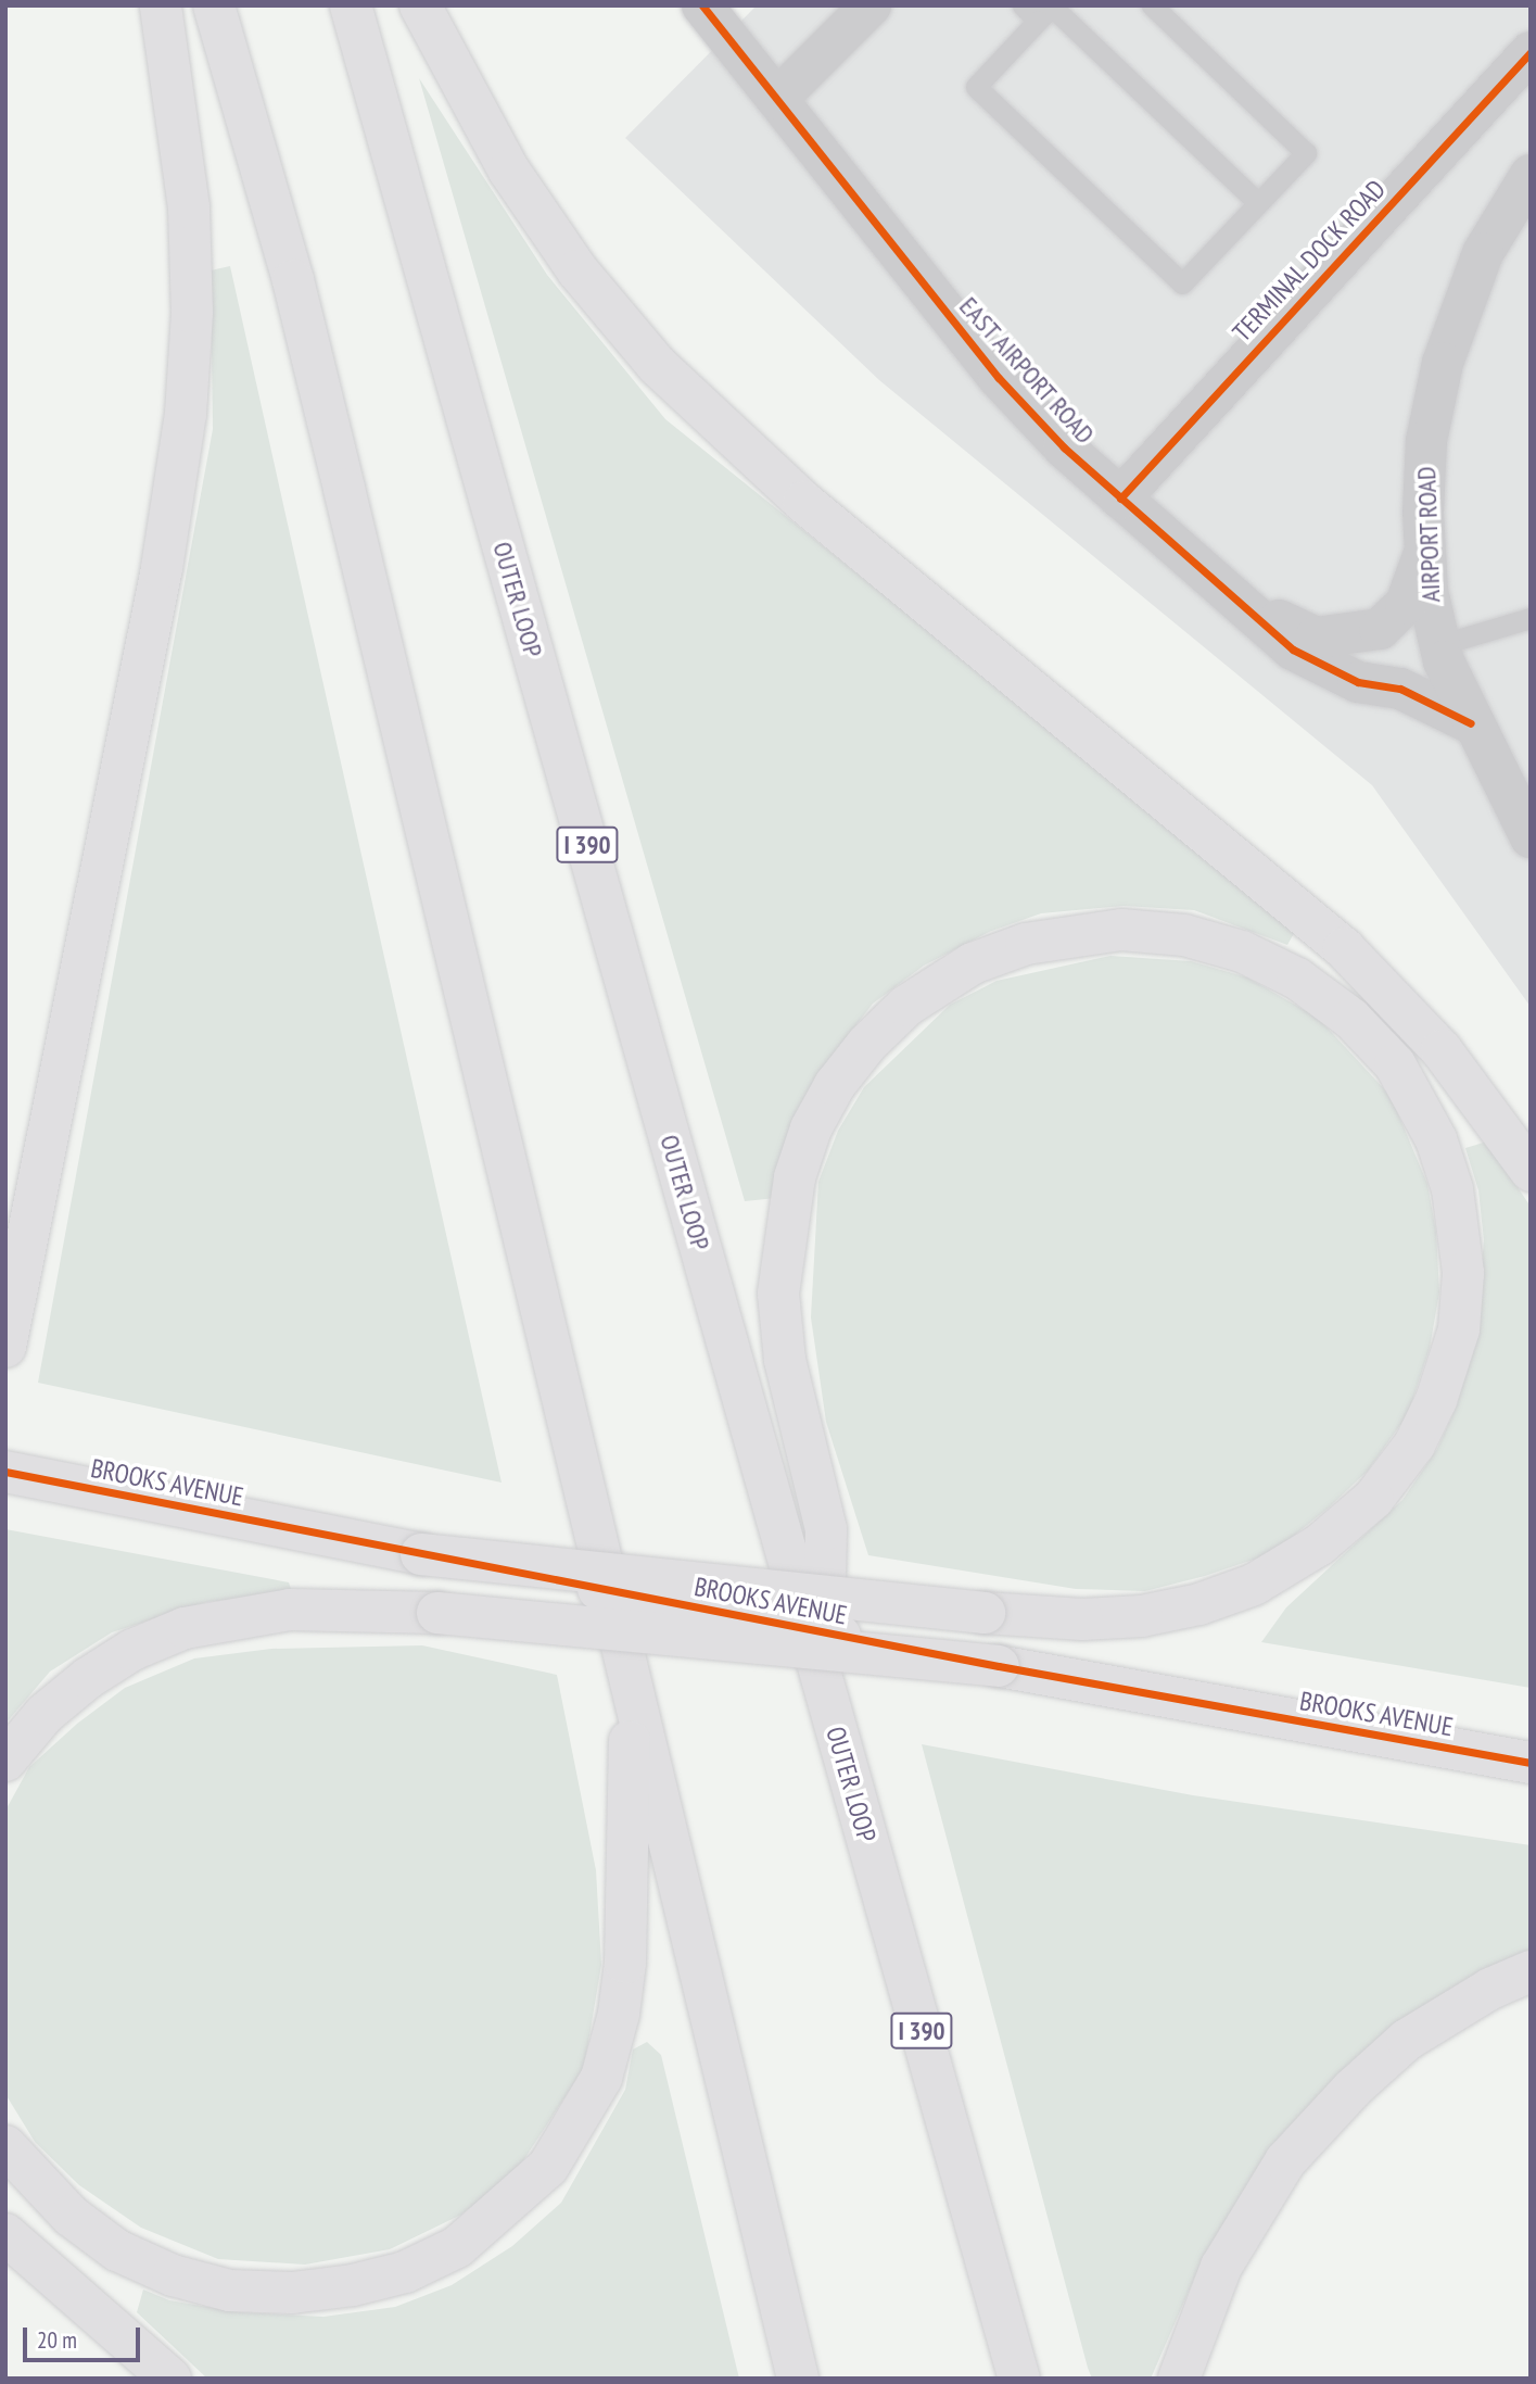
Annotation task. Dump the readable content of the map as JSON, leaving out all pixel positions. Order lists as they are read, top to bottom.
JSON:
{
  "streets": {
    "main road": ["OUTER LOOP", "I 390", "BROOKS AVENUE"],
    "street": ["TERMINAL DOCK ROAD", "EAST AIRPORT ROAD", "AIRPORT ROAD"]
  },
  "crossings": [
    ["TERMINAL DOCK ROAD", "EAST AIRPORT ROAD"],
    ["EAST AIRPORT ROAD", "AIRPORT ROAD"]
  ],
  "scale_bar": "20 m"
}
